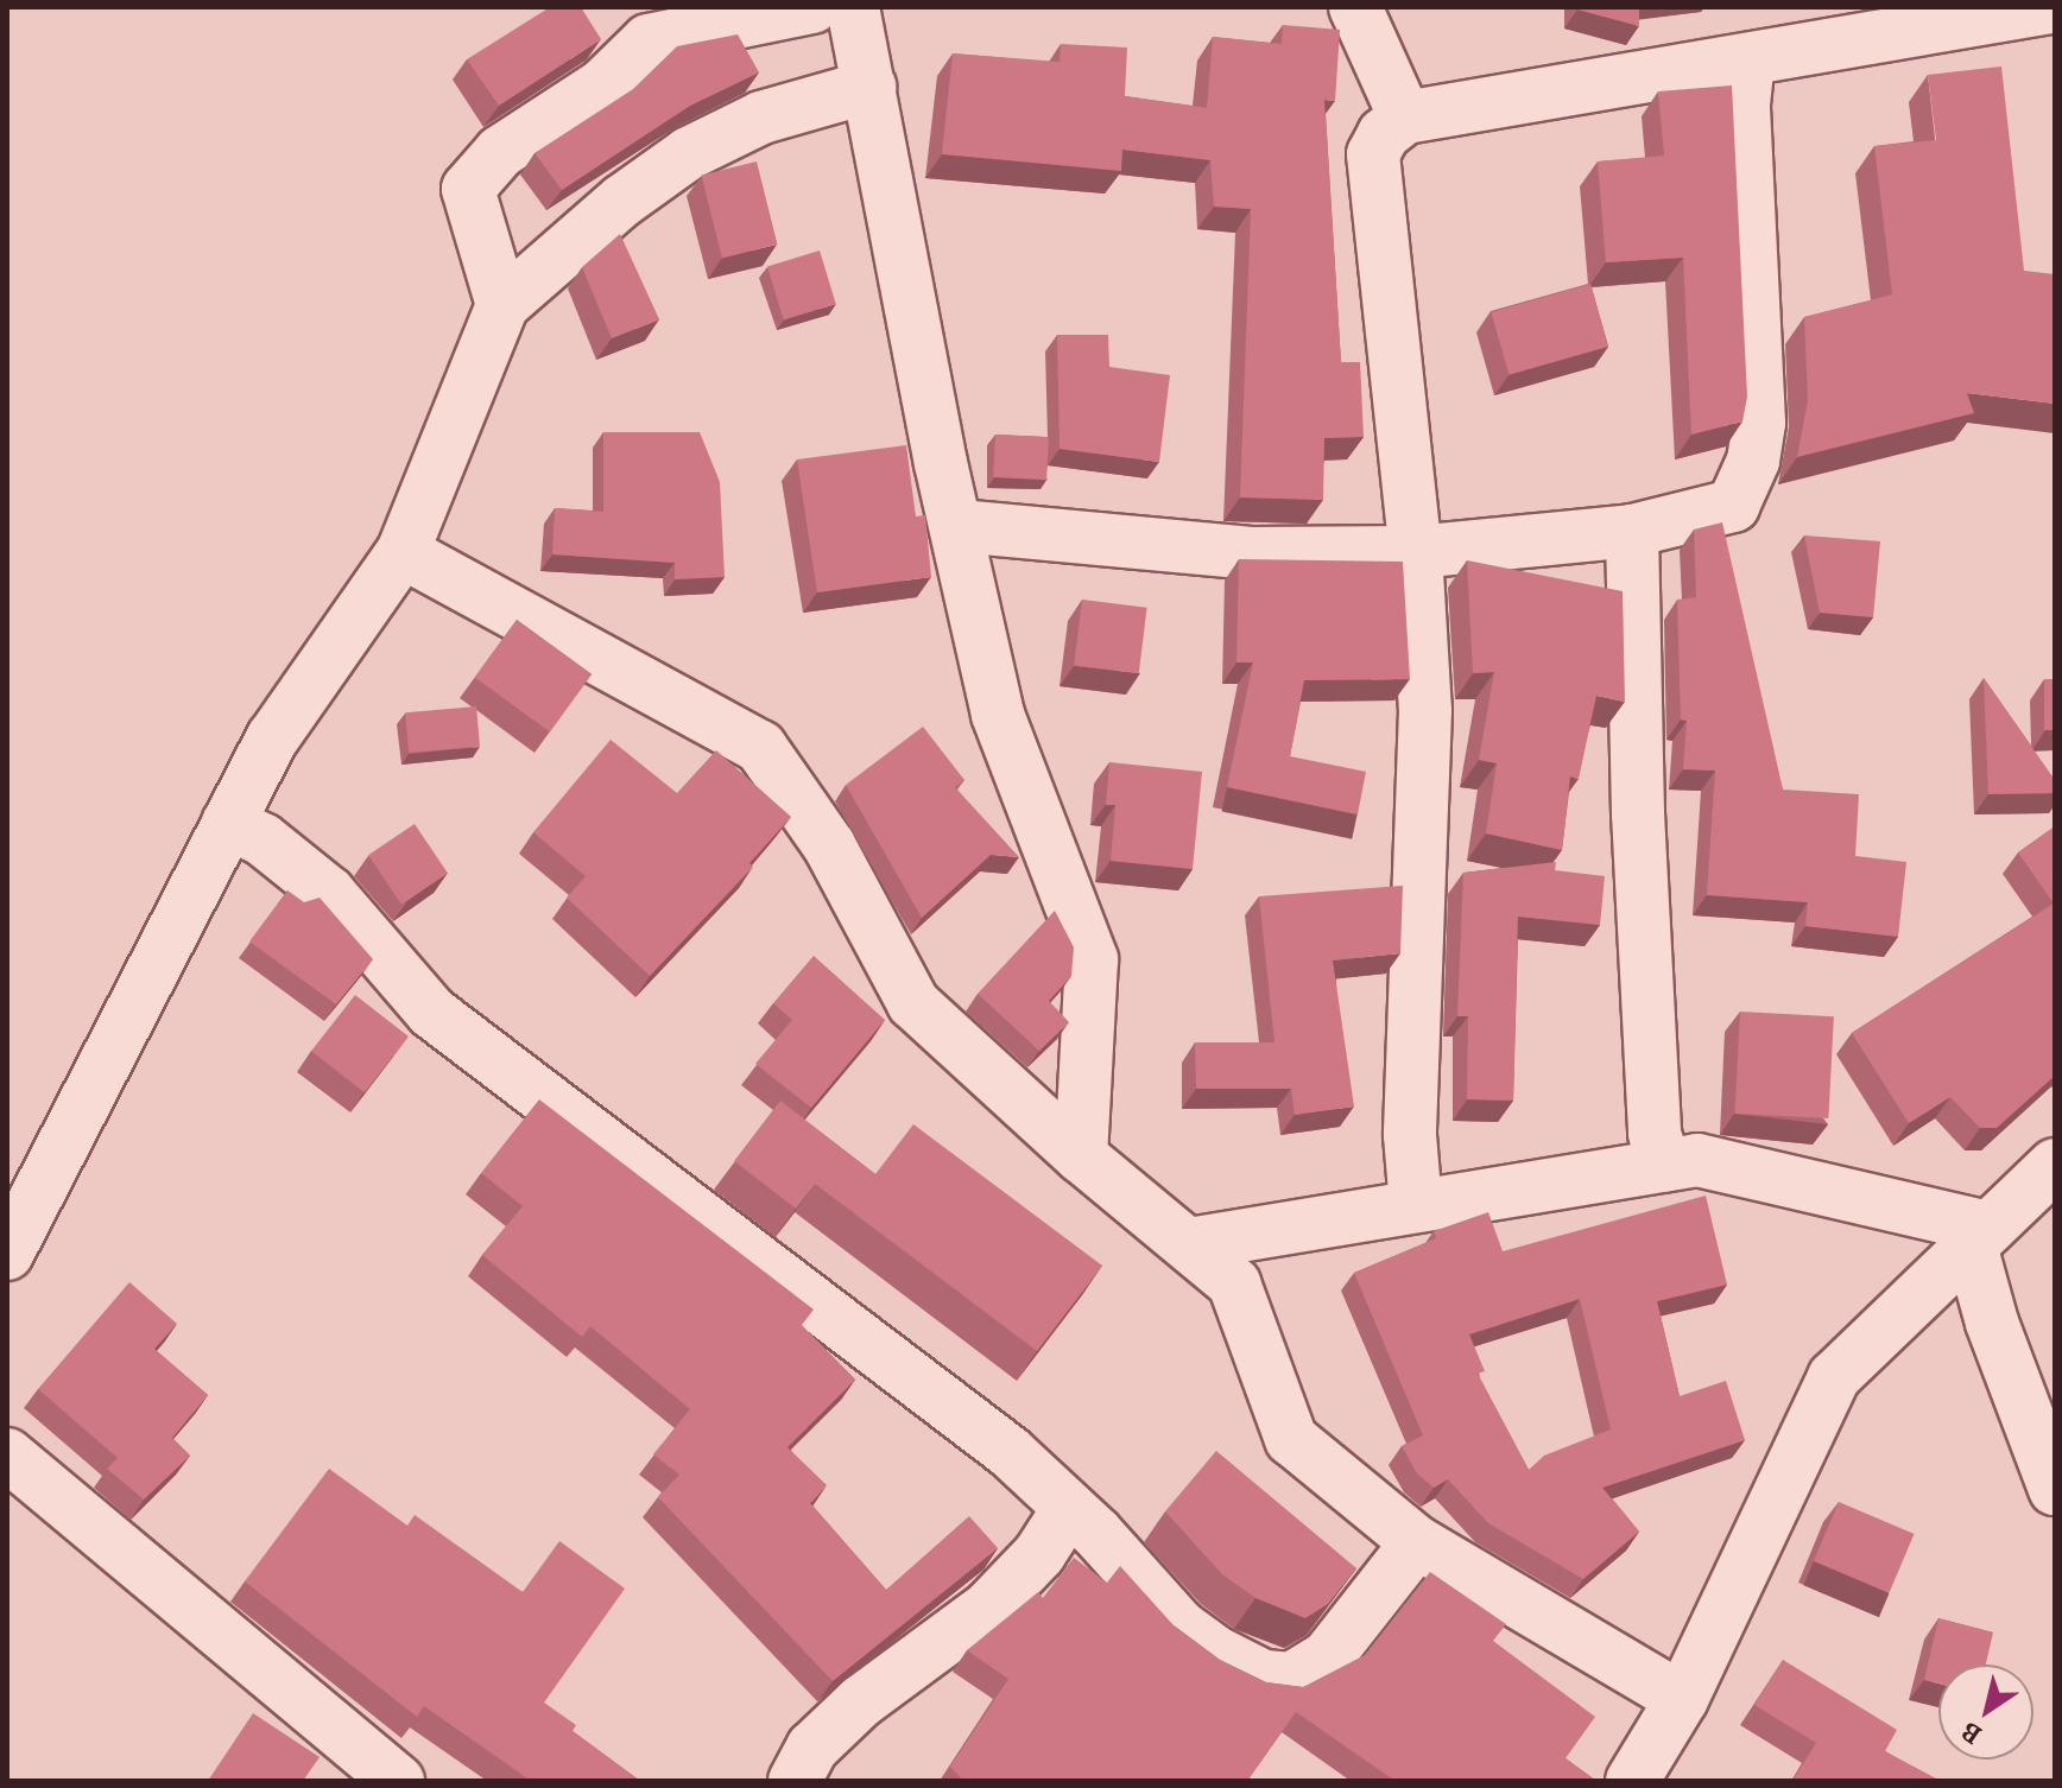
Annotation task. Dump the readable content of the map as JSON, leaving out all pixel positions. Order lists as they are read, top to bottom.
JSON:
{
  "north": "bottom left"
}
